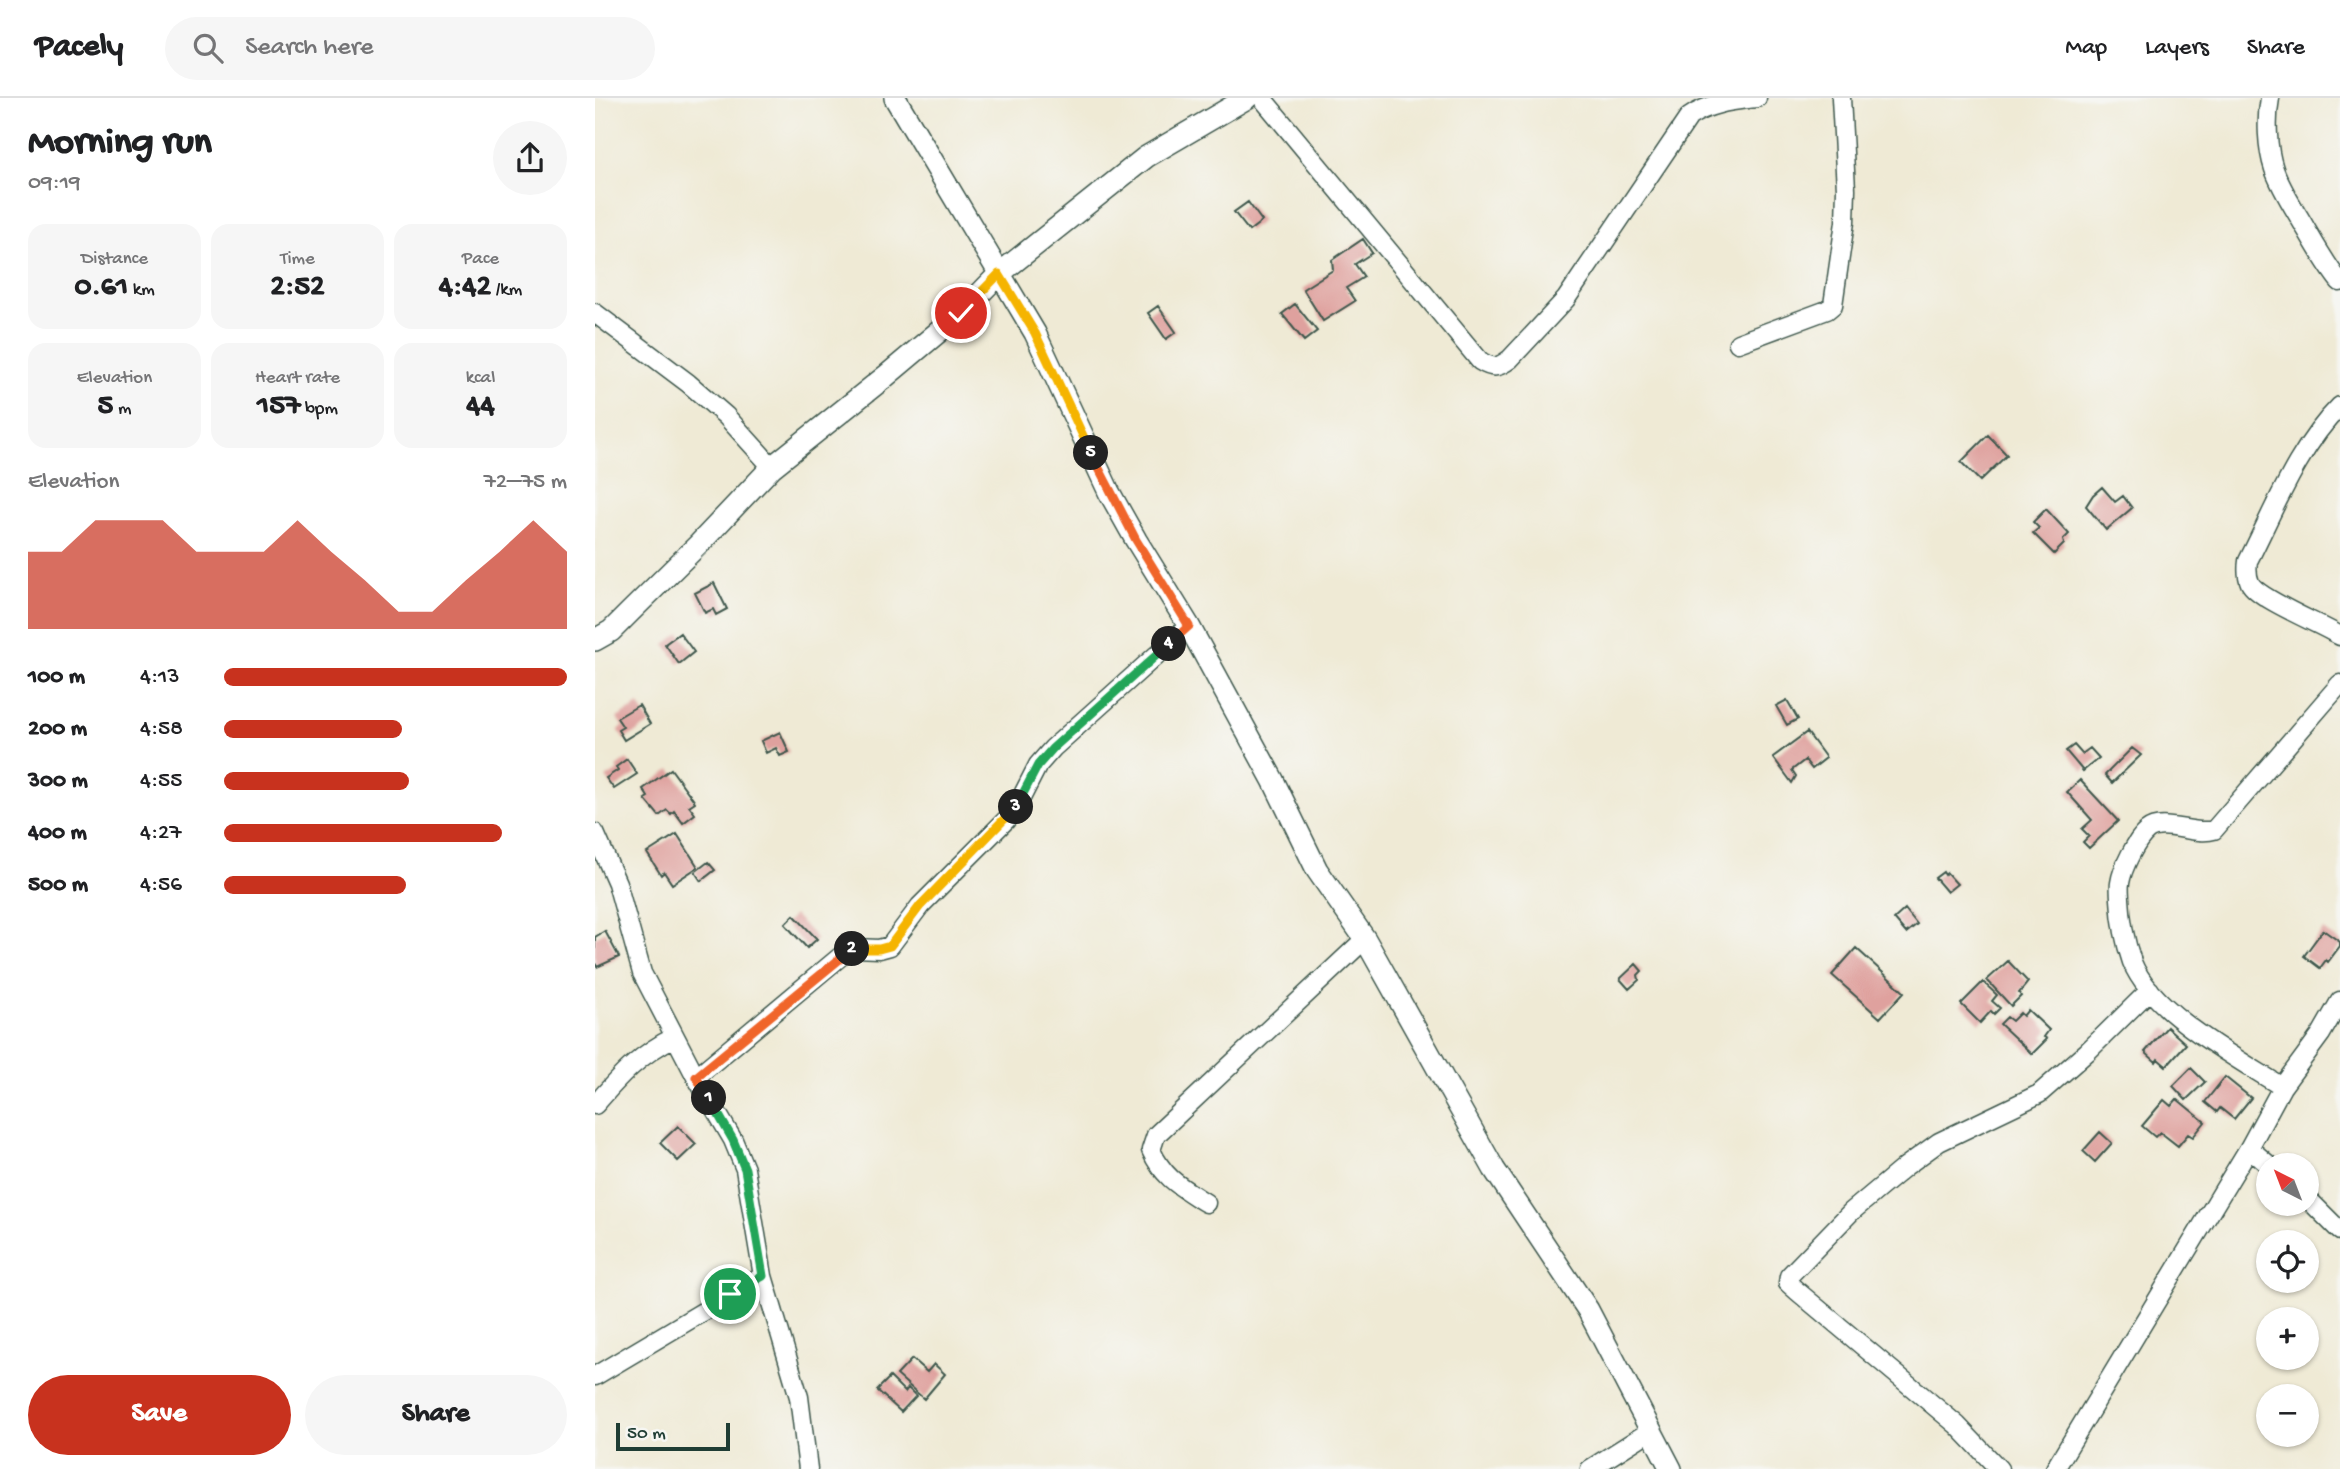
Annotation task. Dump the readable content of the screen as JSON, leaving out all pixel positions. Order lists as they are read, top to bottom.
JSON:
{
  "scale_bar": "50 m",
  "north": "top left",
  "page": {
    "header": "Pacely",
    "search": "Search here",
    "nav": ["Map", "Layers", "Share"],
    "heading": ["Morning run", "09:19"],
    "stats": [
      ["Distance", "0.61 km"],
      ["Time", "2:52"],
      ["Pace", "4:42 /km"],
      ["Elevation", "5 m"],
      ["Heart rate", "157 bpm"],
      ["kcal", "44"]
    ],
    "pins": [
      "5",
      "4",
      "3",
      "2",
      "1"
    ],
    "chart": ["Elevation", "72–75 m"],
    "list": [
      {
        "name": "100 m",
        "note": "4:13"
      },
      {
        "name": "200 m",
        "note": "4:58"
      },
      {
        "name": "300 m",
        "note": "4:55"
      },
      {
        "name": "400 m",
        "note": "4:27"
      },
      {
        "name": "500 m",
        "note": "4:56"
      }
    ],
    "map_buttons": ["+", "−"],
    "buttons": ["Save", "Share"],
    "scale": "50 m"
  }
}
